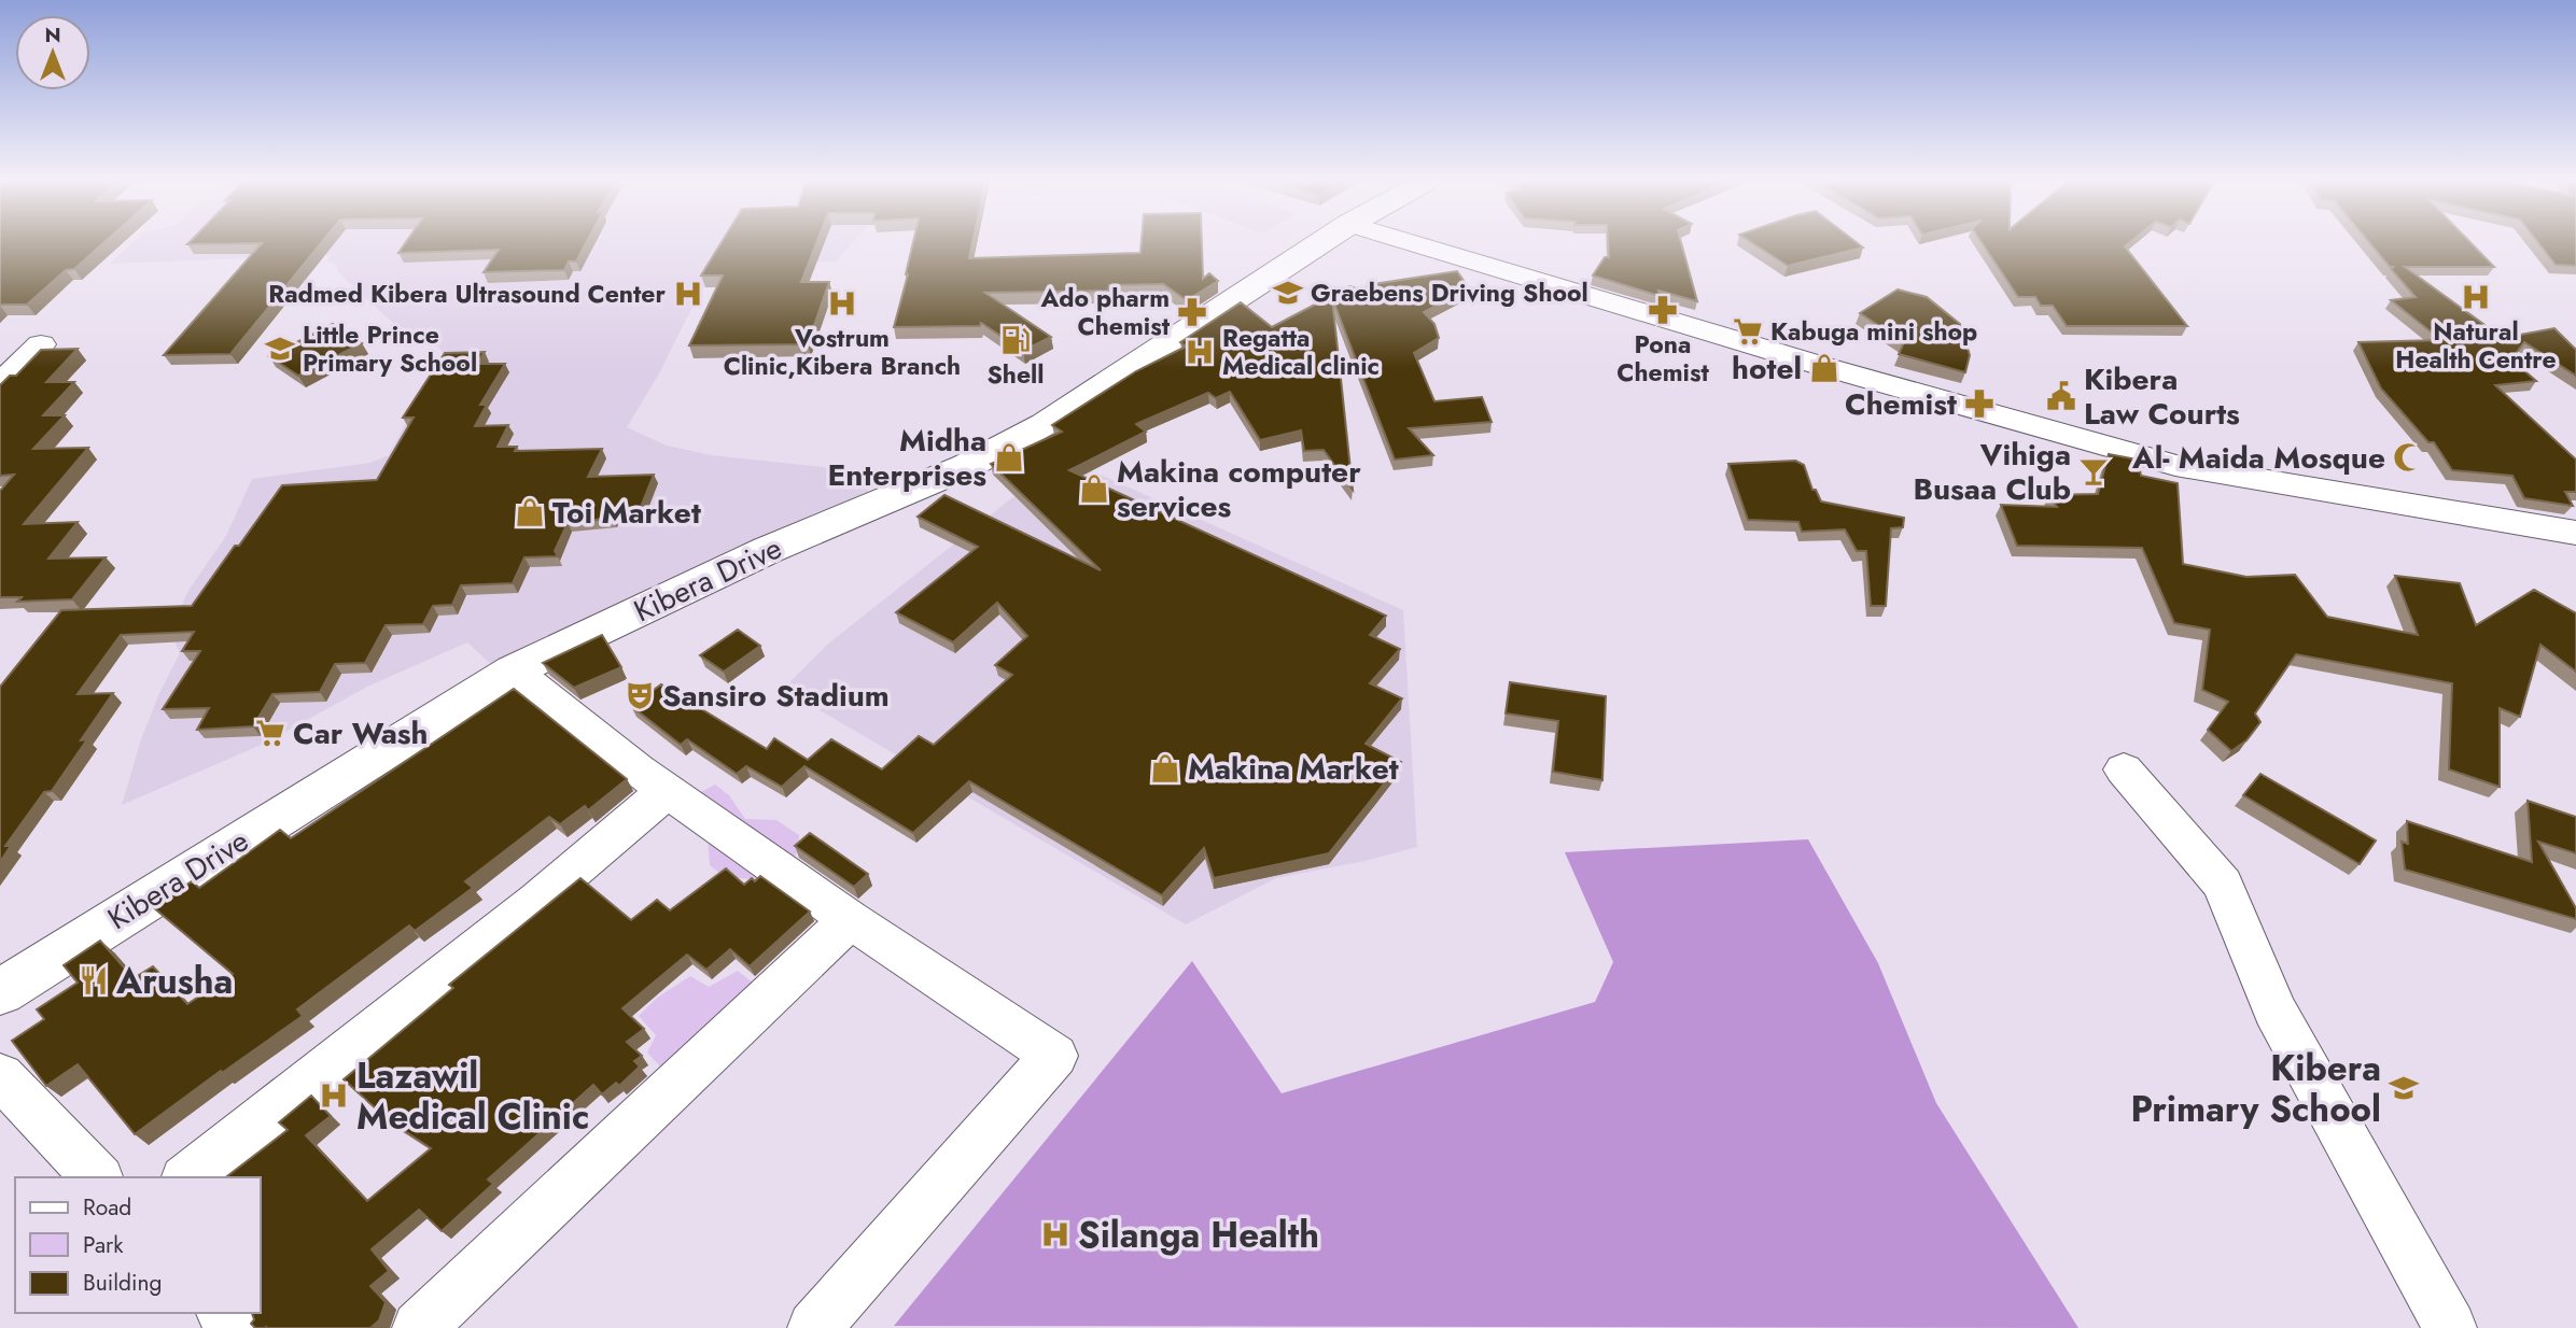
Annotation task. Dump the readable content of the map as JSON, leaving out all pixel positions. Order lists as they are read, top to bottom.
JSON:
{
  "streets": {
    "street": ["Kibera Drive"]
  },
  "places": {
    "school or university": ["Graebens Driving Shool", "Little Prince Primary School", "Kibera Primary School"],
    "hospital": [
      "Radmed Kibera Ultrasound Center",
      "Natural Health Centre",
      "Vostrum Clinic,Kibera Branch",
      "Regatta Medical clinic",
      "Lazawil Medical Clinic",
      "Silanga Health"
    ],
    "pharmacy": ["Pona Chemist", "Ado pharm Chemist", "Chemist"],
    "supermarket": ["Kabuga mini shop", "Car Wash"],
    "fuel station": ["Shell"],
    "shop": [
      "hotel",
      "Midha Enterprises",
      "Makina computer services",
      "Toi Market",
      "Makina Market"
    ],
    "public building": ["Kibera Law Courts"],
    "mosque": ["Al- Maida Mosque"],
    "bar": ["Vihiga Busaa Club"],
    "theatre": ["Sansiro Stadium"],
    "restaurant": ["Arusha"]
  },
  "legend": ["Road", "Park", "Building"],
  "north": "top"
}
